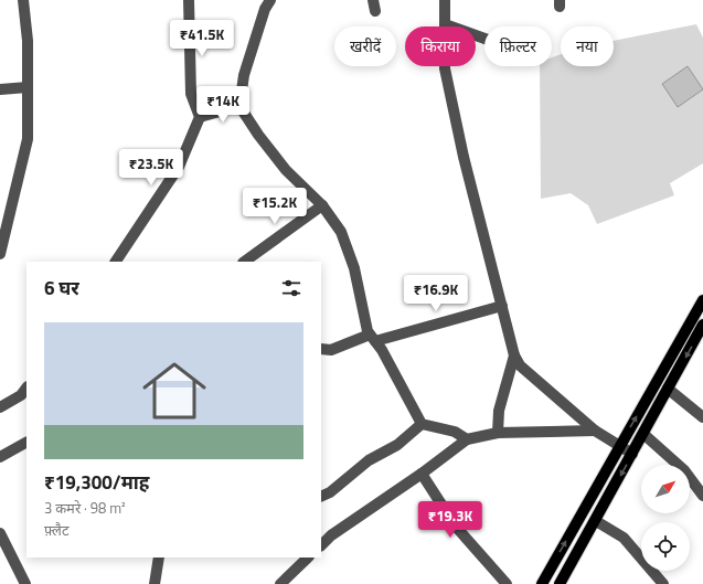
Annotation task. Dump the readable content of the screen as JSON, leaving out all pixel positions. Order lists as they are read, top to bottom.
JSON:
{
  "north": "top right",
  "page": {
    "price": [
      "₹41.5K",
      "₹14K",
      "₹23.5K",
      "₹15.2K",
      "₹16.9K",
      "₹19.3K"
    ],
    "chip": [
      "खरीदें",
      "किराया",
      "फ़िल्टर",
      "नया"
    ],
    "heading": "6 घर",
    "list": [
      {
        "name": "₹19,300/माह",
        "note": "3 कमरे · 98 m² · फ़्लैट"
      }
    ]
  }
}
